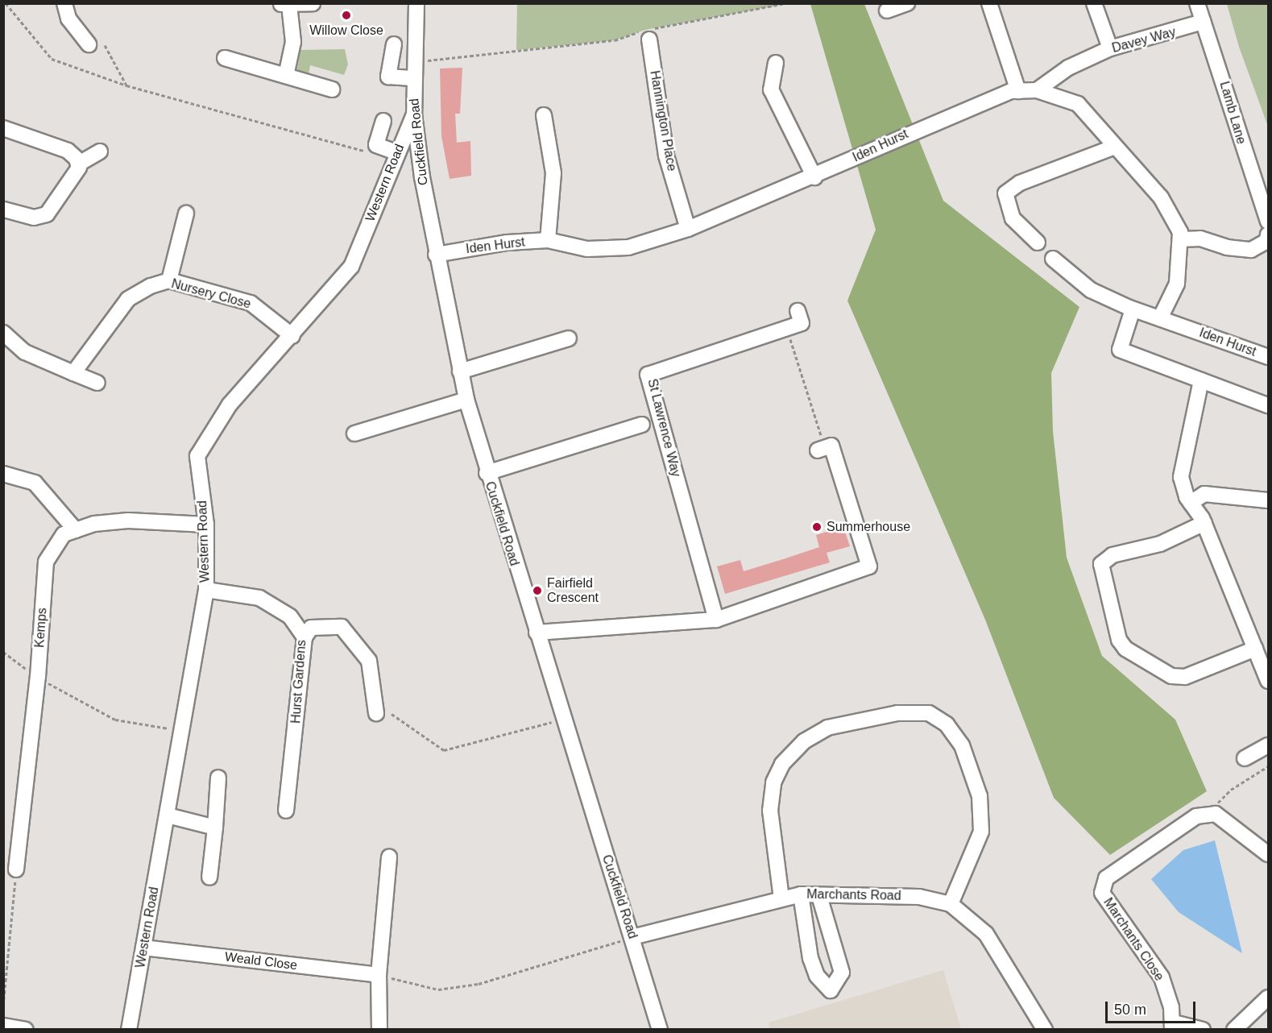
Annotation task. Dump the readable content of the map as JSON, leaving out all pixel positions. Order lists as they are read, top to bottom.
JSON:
{
  "streets": {
    "street": [
      "Davey Way",
      "Lamb Lane",
      "Hannington Place",
      "Cuckfield Road",
      "Iden Hurst",
      "Western Road",
      "Nursery Close",
      "St Lawrence Way",
      "Kemps",
      "Hurst Gardens",
      "Marchants Road",
      "Marchants Close",
      "Weald Close"
    ]
  },
  "crossings": [
    ["Davey Way", "Lamb Lane"],
    ["Davey Way", "Iden Hurst"],
    ["Hannington Place", "Iden Hurst"],
    ["Cuckfield Road", "Iden Hurst"],
    ["Cuckfield Road", "Western Road"],
    ["Cuckfield Road", "Marchants Road"],
    ["Western Road", "Nursery Close"],
    ["Western Road", "Kemps"],
    ["Western Road", "Hurst Gardens"],
    ["Western Road", "Weald Close"]
  ],
  "places": ["Willow Close", "Summerhouse", "Fairfield Crescent"],
  "scale_bar": "50 m"
}
